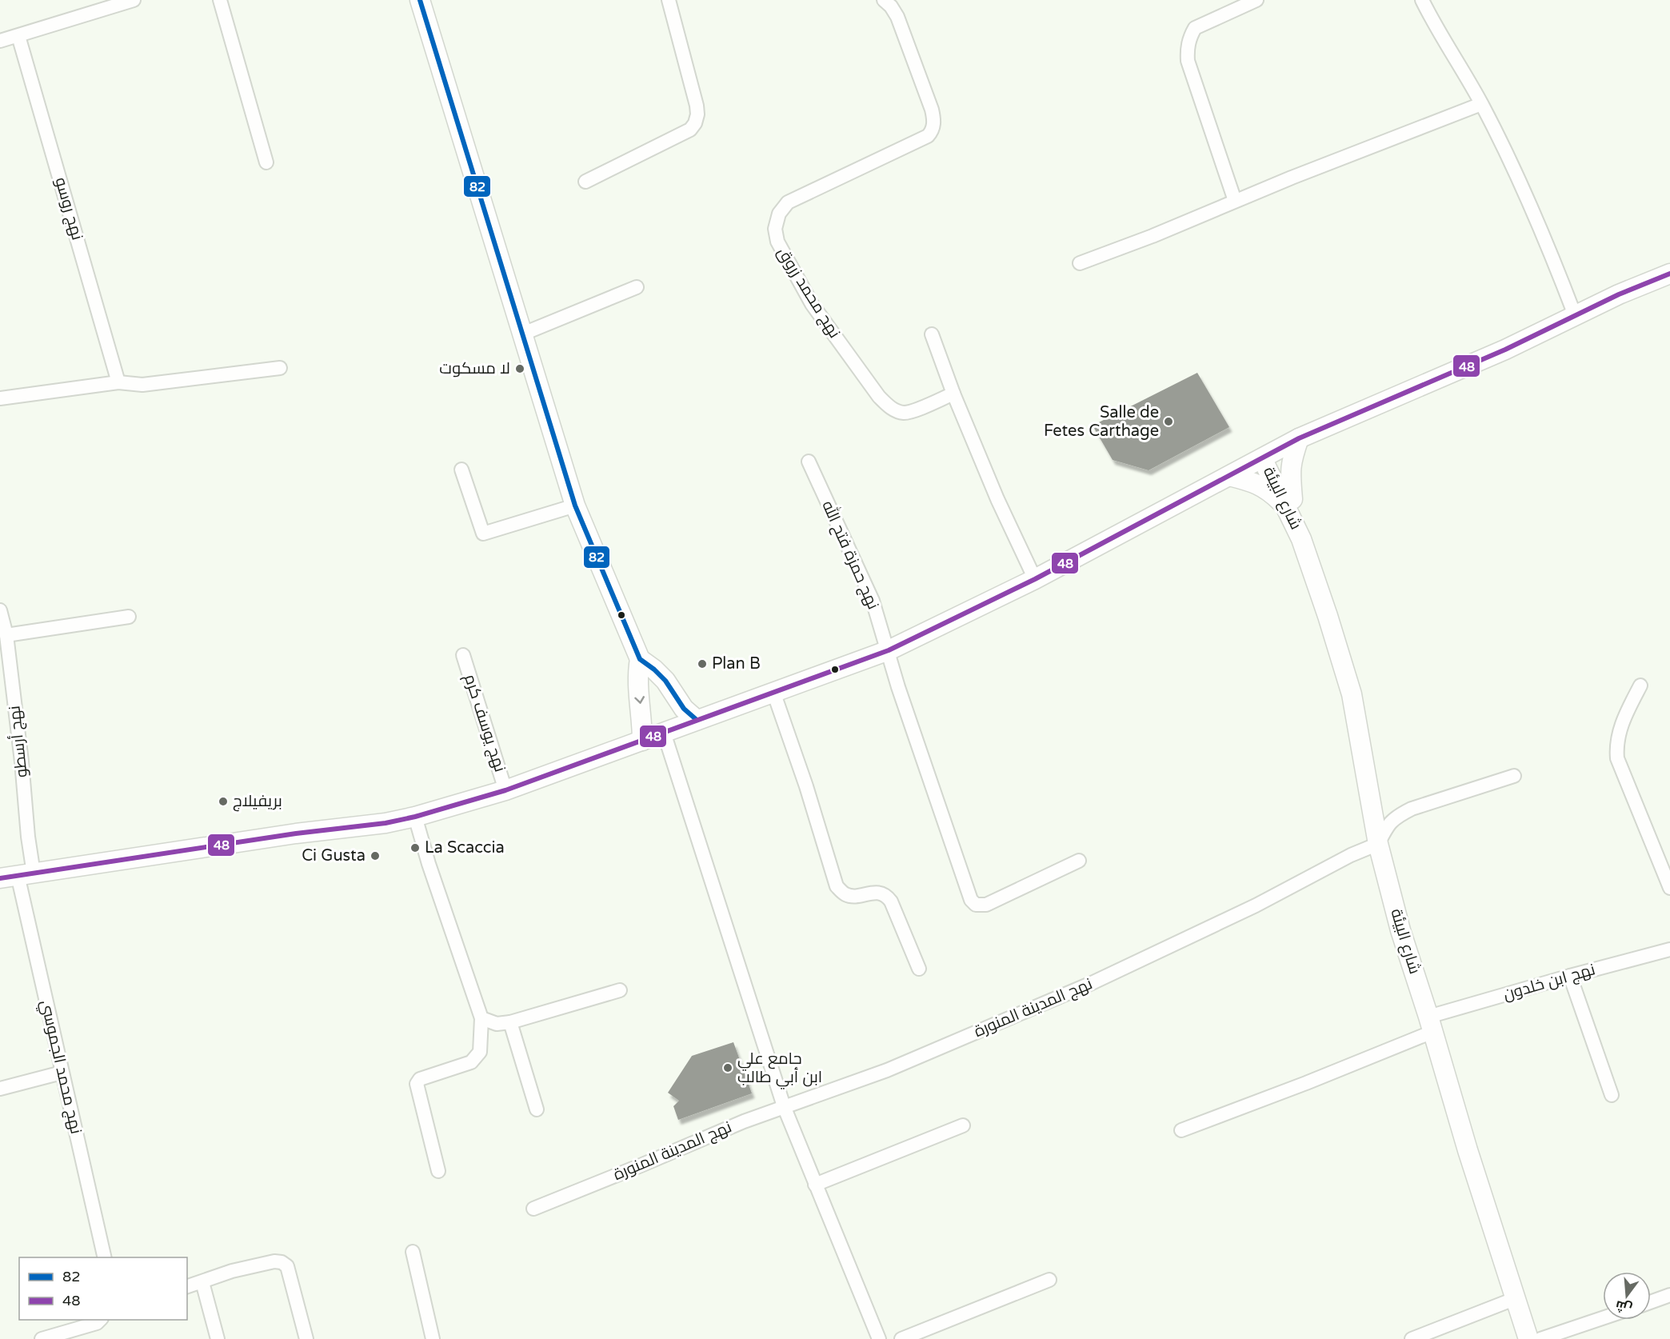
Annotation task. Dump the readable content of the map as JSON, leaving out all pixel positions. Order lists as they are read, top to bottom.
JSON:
{
  "streets": {
    "street": [
      "نهج روسو",
      "نهج محمد زروق",
      "شارع البيئة",
      "نهج حمزة فتح الله",
      "نهج يوسف كرم",
      "نهج أرسطو",
      "نهج ابن خلدون",
      "نهج المدينة المنورة",
      "نهج محمد الجموسي"
    ]
  },
  "crossings": [
    ["شارع البيئة", "نهج ابن خلدون"],
    ["شارع البيئة", "نهج المدينة المنورة"],
    ["نهج أرسطو", "نهج محمد الجموسي"]
  ],
  "places": [
    "لا مسكوت",
    "Salle de Fetes Carthage",
    "Plan B",
    "بريفيلاج",
    "La Scaccia",
    "Ci Gusta",
    "جامع علي ابن أبي طالب"
  ],
  "lines": ["transit line 82", "transit line 48"],
  "legend": ["82", "48"],
  "north": "bottom"
}
